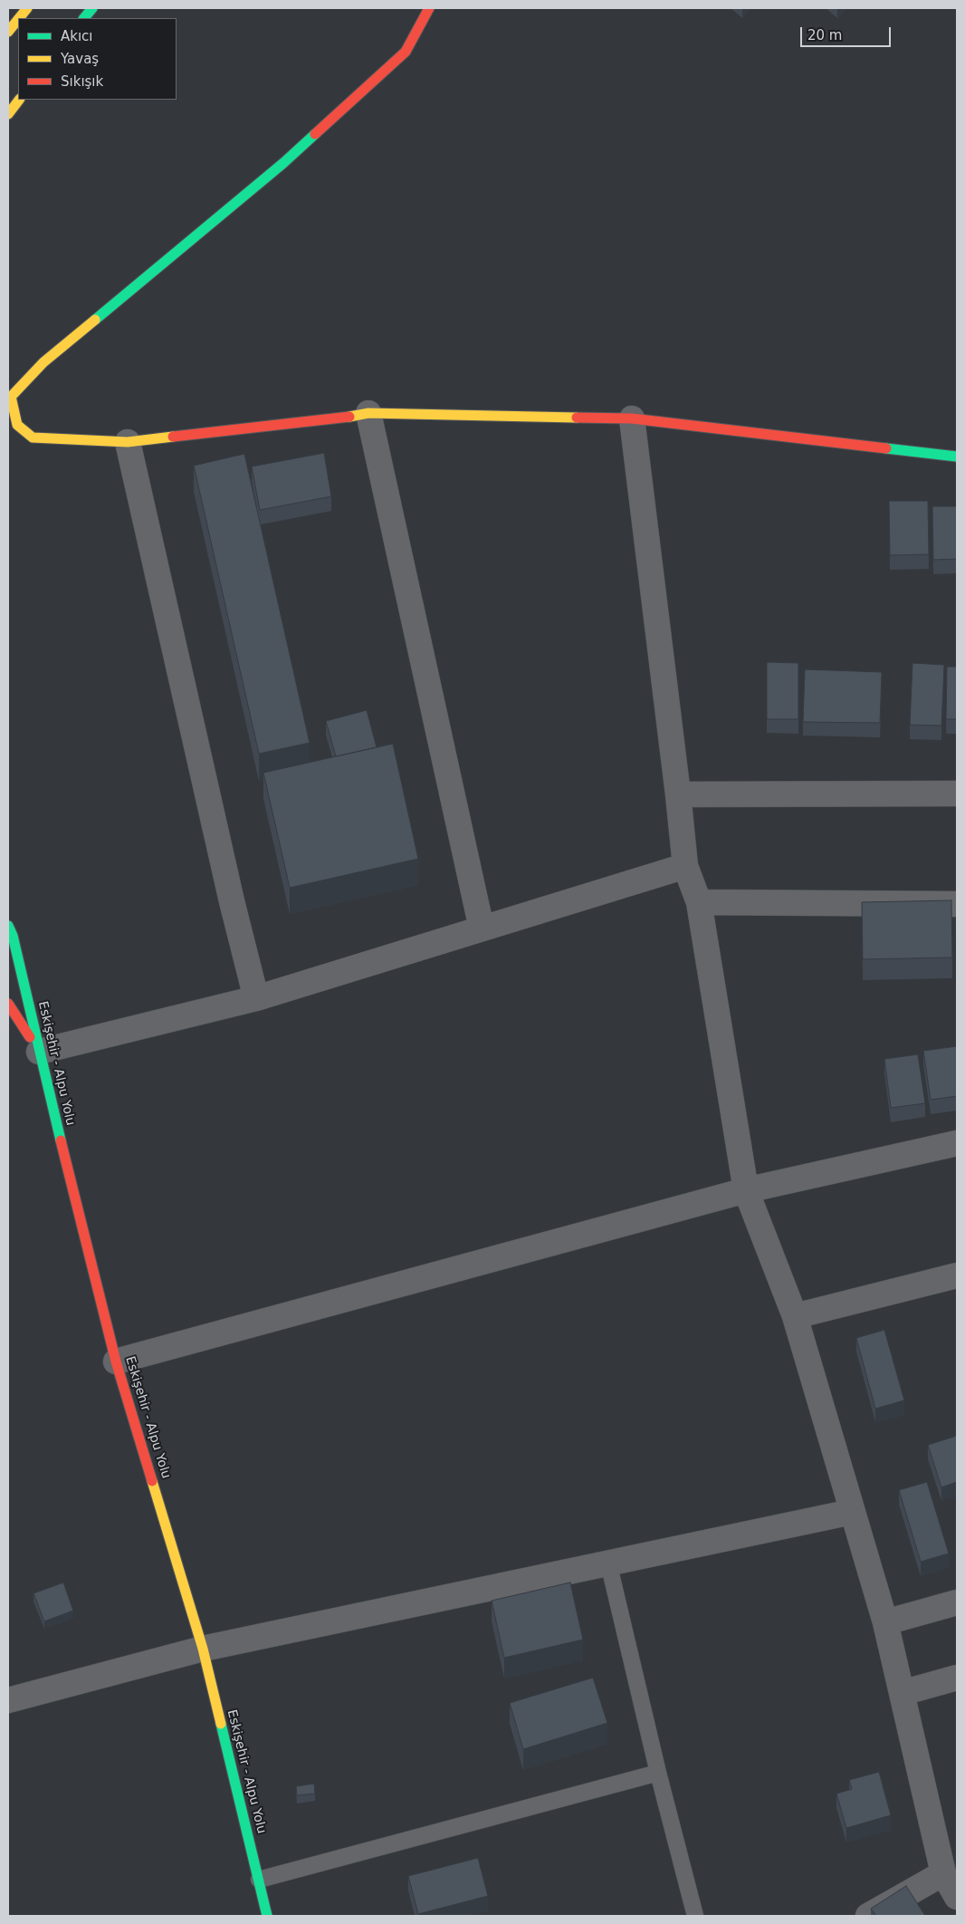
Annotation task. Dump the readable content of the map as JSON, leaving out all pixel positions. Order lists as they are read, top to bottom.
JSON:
{
  "streets": {
    "main road": ["Eskişehir - Alpu Yolu"]
  },
  "legend": ["Akıcı", "Yavaş", "Sıkışık"],
  "scale_bar": "20 m"
}
